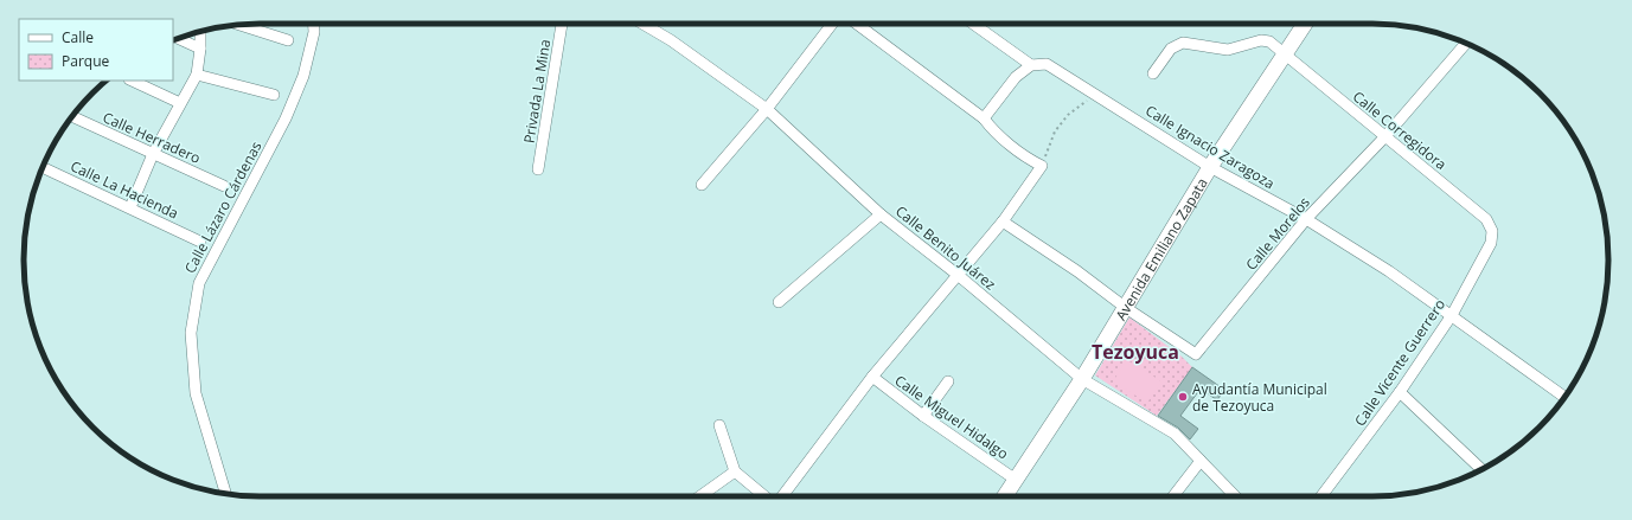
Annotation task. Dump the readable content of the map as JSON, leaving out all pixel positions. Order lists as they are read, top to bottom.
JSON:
{
  "streets": {
    "street": [
      "Privada La Mina",
      "Calle Corregidora",
      "Calle Herradero",
      "Calle Ignacio Zaragoza",
      "Calle La Hacienda",
      "Calle Lázaro Cárdenas",
      "Calle Morelos",
      "Calle Benito Juárez",
      "Avenida Emiliano Zapata",
      "Calle Vicente Guerrero",
      "Calle Miguel Hidalgo"
    ]
  },
  "crossings": [
    ["Calle Corregidora", "Calle Morelos"],
    ["Calle Corregidora", "Avenida Emiliano Zapata"],
    ["Calle Corregidora", "Calle Vicente Guerrero"],
    ["Calle Ignacio Zaragoza", "Calle Morelos"],
    ["Calle Ignacio Zaragoza", "Avenida Emiliano Zapata"],
    ["Calle Ignacio Zaragoza", "Calle Vicente Guerrero"],
    ["Calle Morelos", "Avenida Emiliano Zapata"],
    ["Calle Benito Juárez", "Avenida Emiliano Zapata"],
    ["Calle Benito Juárez", "Calle Miguel Hidalgo"],
    ["Avenida Emiliano Zapata", "Calle Miguel Hidalgo"]
  ],
  "districts": ["Tezoyuca"],
  "places": ["Ayudantía Municipal de Tezoyuca"],
  "legend": ["Calle", "Parque"]
}
